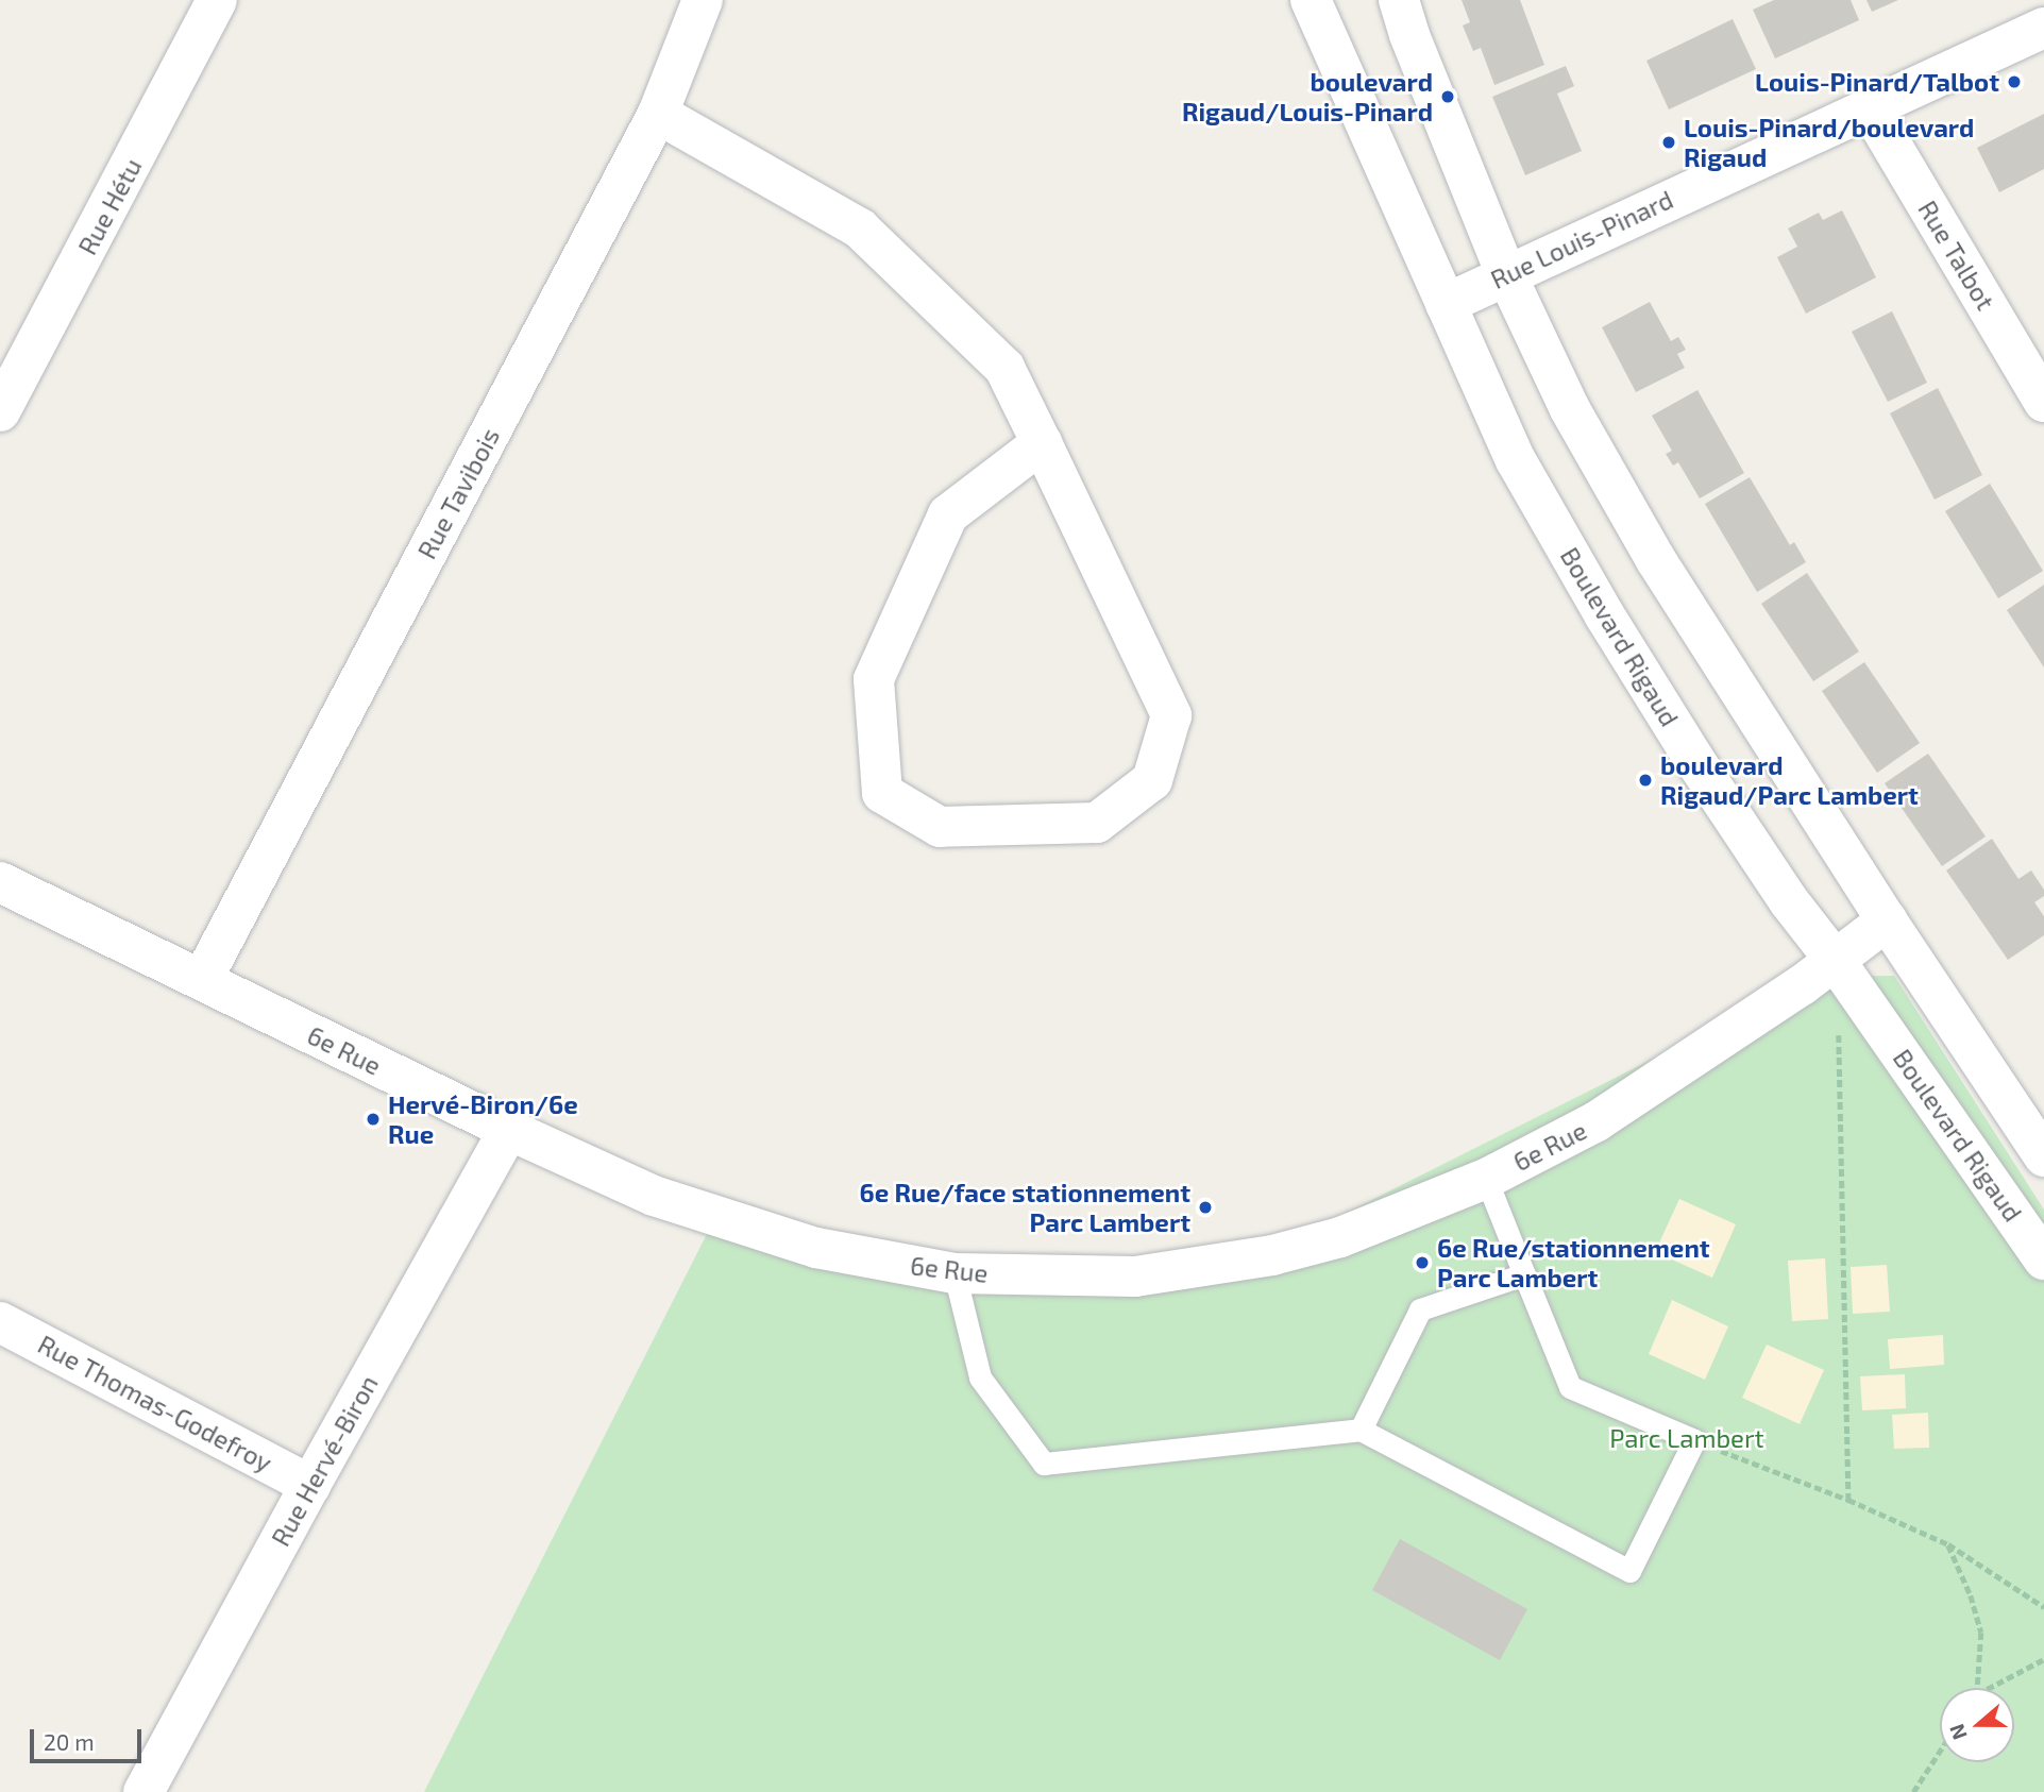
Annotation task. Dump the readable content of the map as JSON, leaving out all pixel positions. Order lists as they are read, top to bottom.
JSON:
{
  "streets": {
    "street": [
      "Rue Hétu",
      "Rue Louis-Pinard",
      "Rue Talbot",
      "Rue Tavibois",
      "Boulevard Rigaud",
      "6e Rue",
      "Rue Thomas-Godefroy",
      "Rue Hervé-Biron"
    ]
  },
  "crossings": [
    ["Rue Louis-Pinard", "Rue Talbot"],
    ["Rue Louis-Pinard", "Boulevard Rigaud"],
    ["Rue Tavibois", "6e Rue"],
    ["Boulevard Rigaud", "6e Rue"],
    ["6e Rue", "Rue Hervé-Biron"],
    ["Rue Thomas-Godefroy", "Rue Hervé-Biron"]
  ],
  "parks": ["Parc Lambert"],
  "places": [
    "Louis-Pinard/Talbot",
    "boulevard Rigaud/Louis-Pinard",
    "Louis-Pinard/boulevard Rigaud",
    "boulevard Rigaud/Parc Lambert",
    "Hervé-Biron/6e Rue",
    "6e Rue/face stationnement Parc Lambert",
    "6e Rue/stationnement Parc Lambert"
  ],
  "scale_bar": "20 m",
  "north": "left"
}
